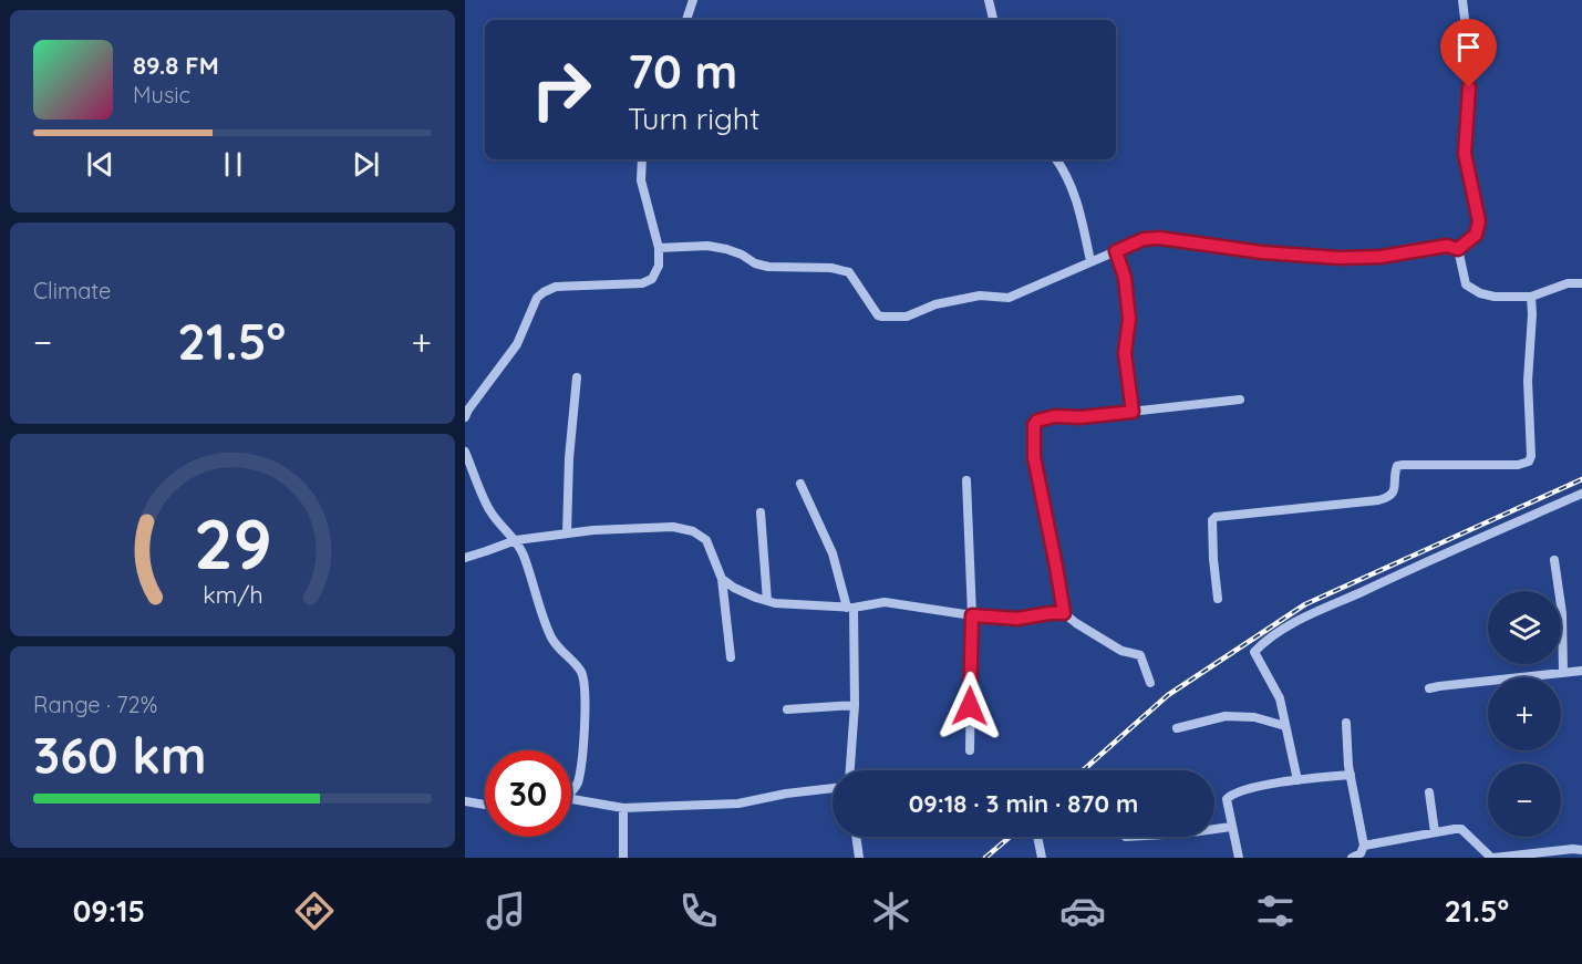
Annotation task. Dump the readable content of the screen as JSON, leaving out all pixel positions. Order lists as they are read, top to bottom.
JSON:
{
  "page": {
    "turn": ["70 m", "Turn right"],
    "song": ["89.8 FM", "Music"],
    "tile": [
      "Climate",
      ["Range · 72%", "360 km"]
    ],
    "heat": ["−", "21.5°", "+"],
    "map_buttons": ["+", "−"],
    "limit": "30",
    "trip": "09:18 · 3 min · 870 m",
    "tabs": ["09:15", "21.5°"],
    "gauge": ["29", "km/h"]
  }
}
